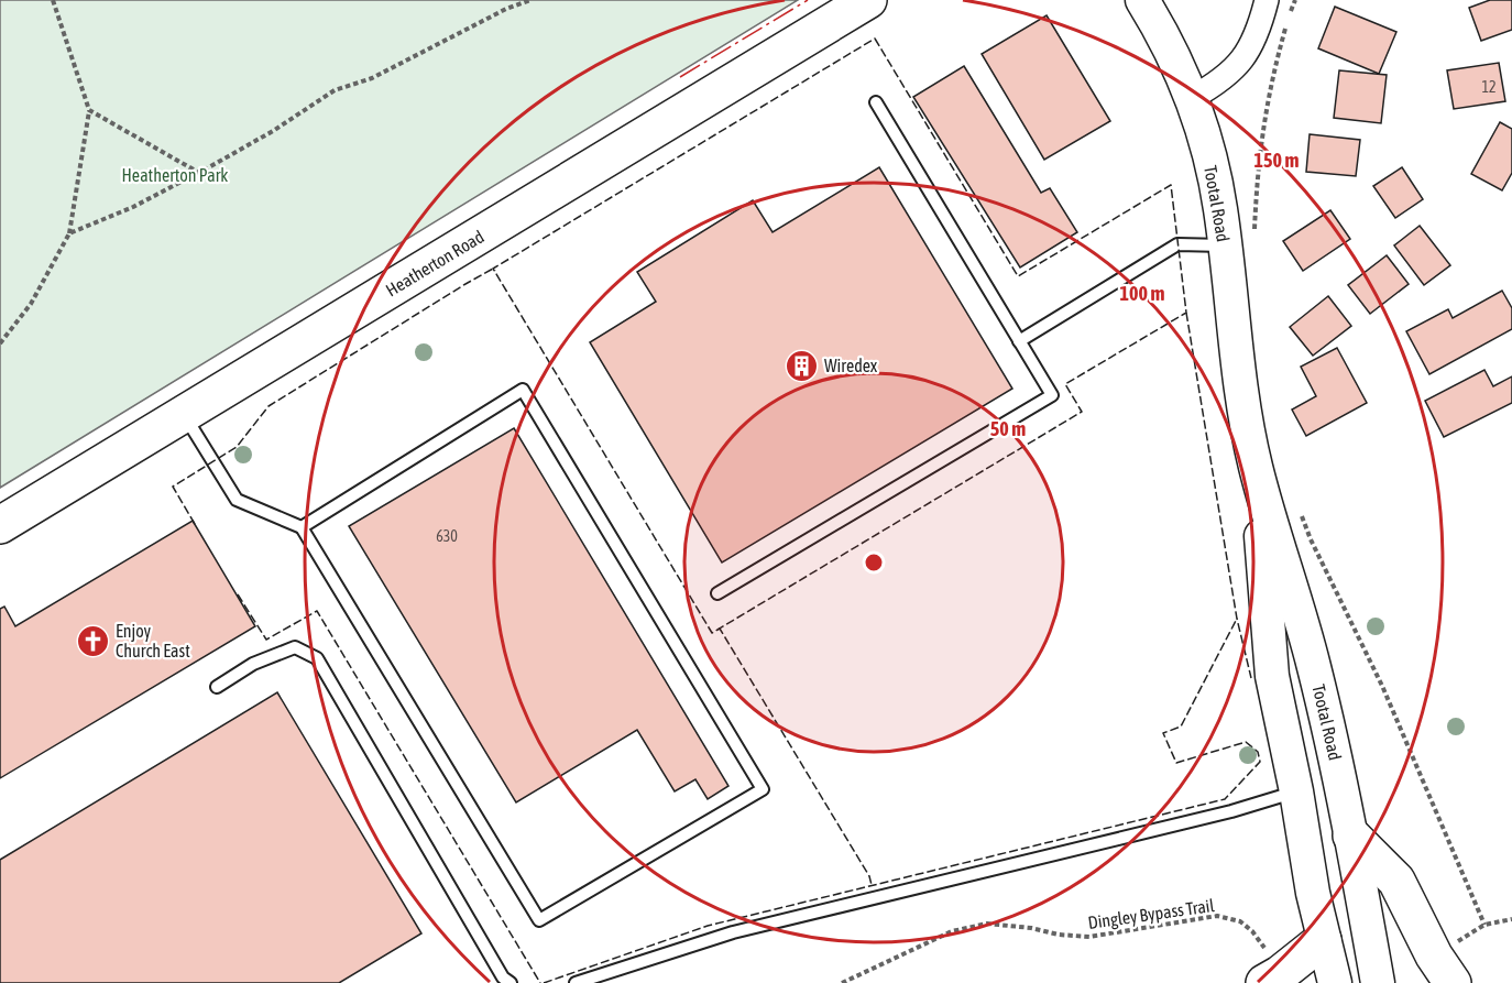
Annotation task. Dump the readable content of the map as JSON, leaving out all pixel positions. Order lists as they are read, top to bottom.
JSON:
{
  "streets": {
    "main road": ["Tootal Road", "Heatherton Road"],
    "path": ["Dingley Bypass Trail"]
  },
  "parks": ["Heatherton Park"],
  "places": {
    "building": ["Wiredex"],
    "church": ["Enjoy Church East"]
  },
  "house_numbers": ["12", "630"],
  "rings": ["150 m", "100 m", "50 m"]
}
